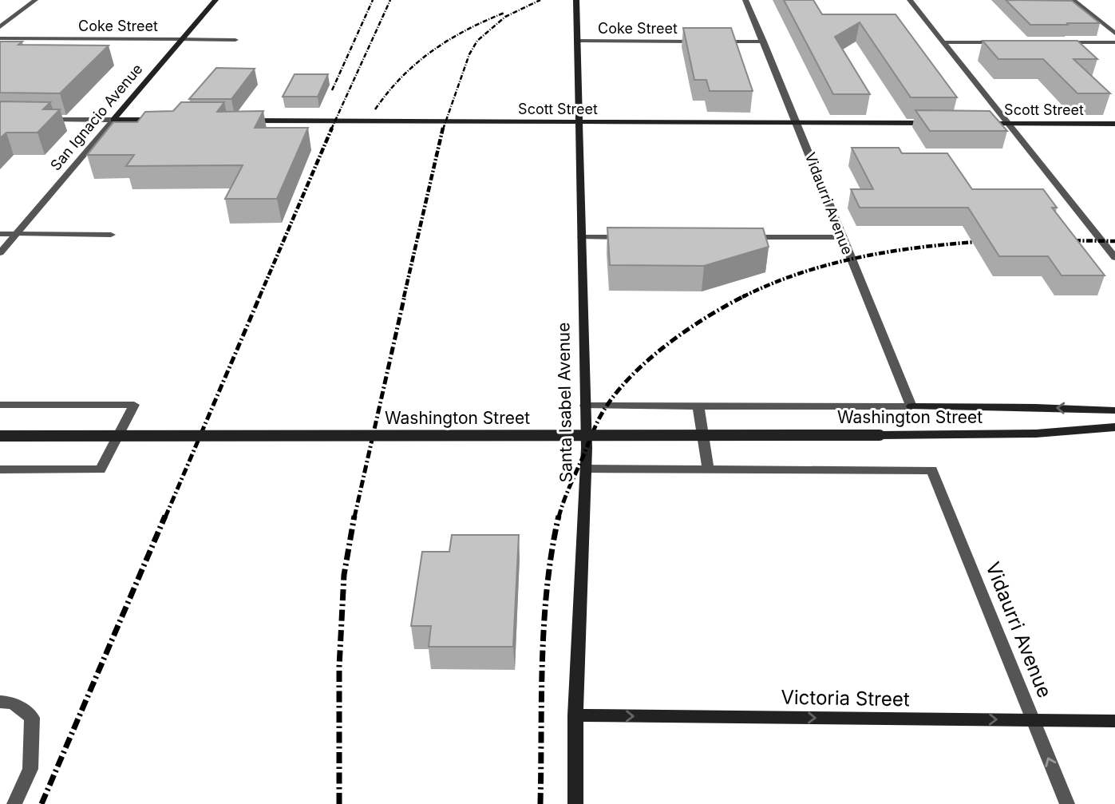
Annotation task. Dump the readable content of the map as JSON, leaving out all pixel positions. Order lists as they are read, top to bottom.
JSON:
{
  "streets": {
    "main road": [
      "Scott Street",
      "San Ignacio Avenue",
      "Santa Isabel Avenue",
      "Washington Street",
      "Victoria Street"
    ],
    "street": ["Coke Street", "Vidaurri Avenue"]
  },
  "crossings": [
    ["Coke Street", "San Ignacio Avenue"],
    ["Coke Street", "Santa Isabel Avenue"],
    ["Scott Street", "Vidaurri Avenue"],
    ["Scott Street", "Santa Isabel Avenue"],
    ["Vidaurri Avenue", "Washington Street"],
    ["Vidaurri Avenue", "Victoria Street"],
    ["Santa Isabel Avenue", "Washington Street"],
    ["Santa Isabel Avenue", "Victoria Street"]
  ],
  "one_way": ["Victoria Street"]
}
